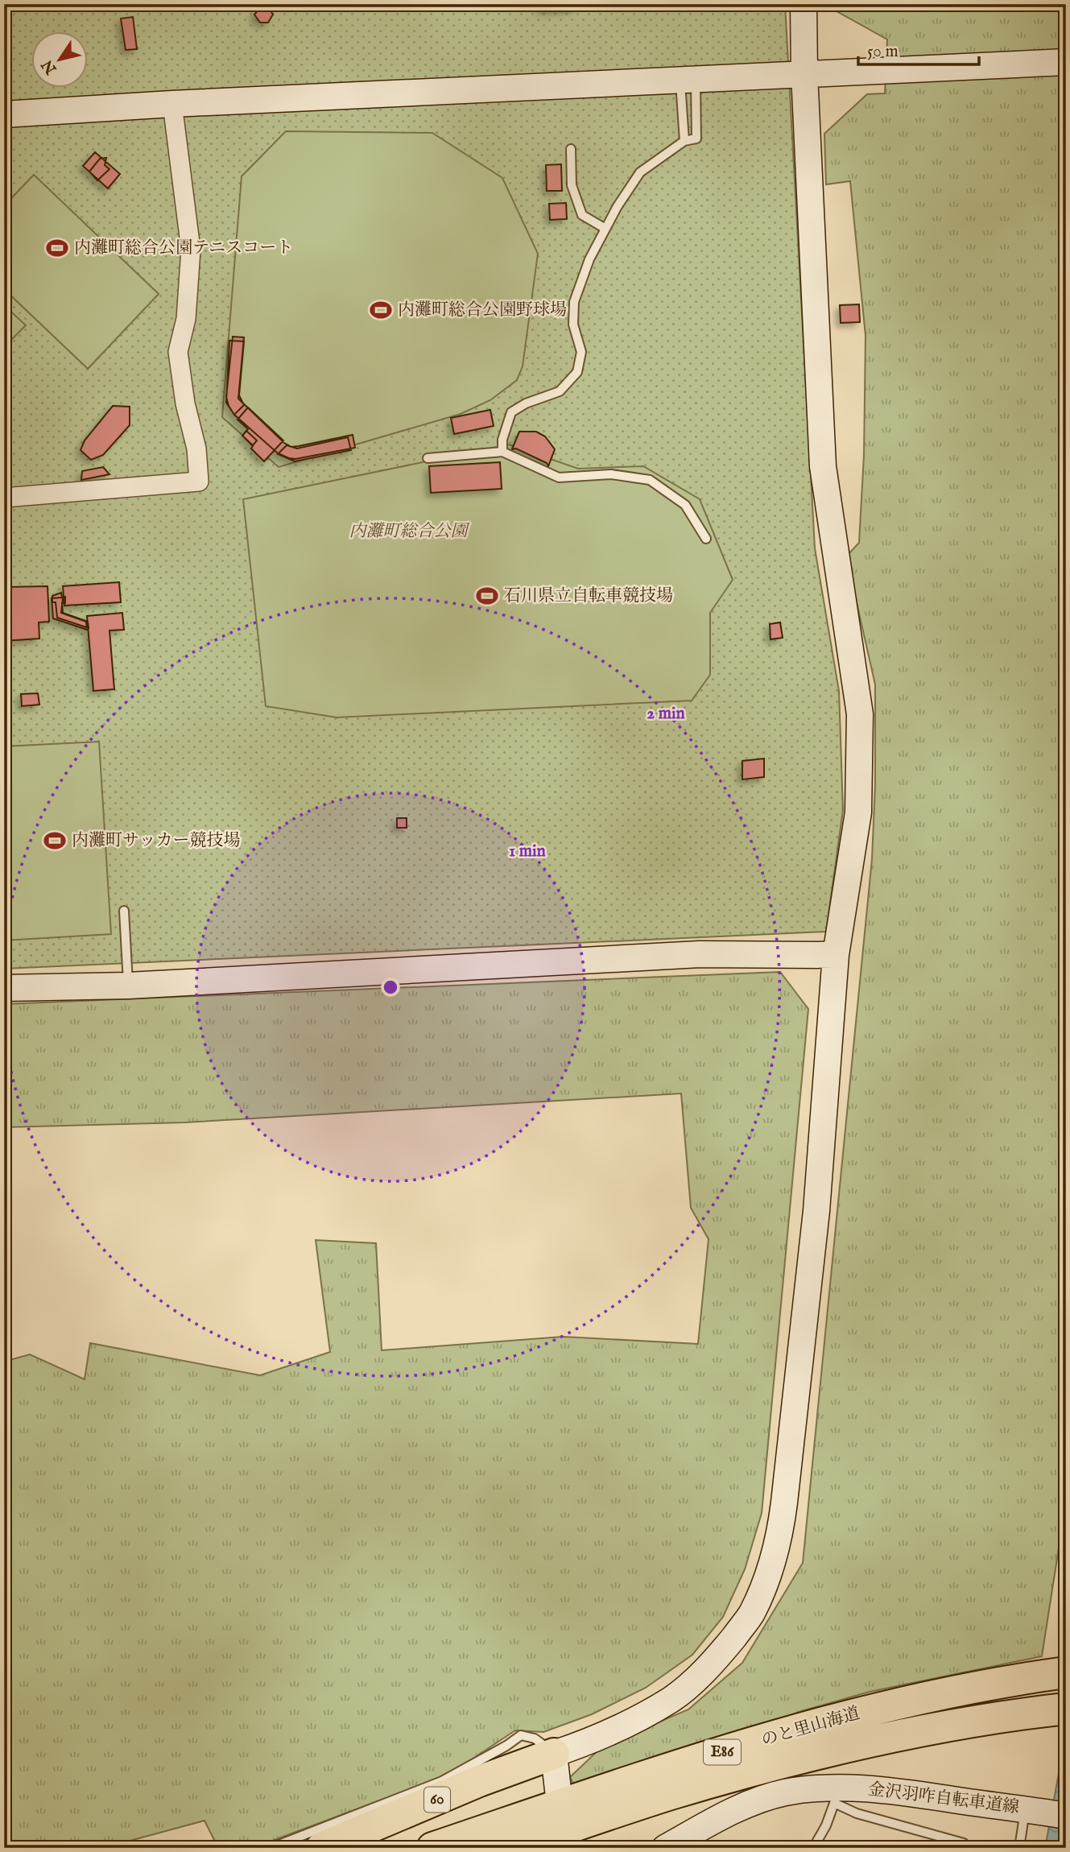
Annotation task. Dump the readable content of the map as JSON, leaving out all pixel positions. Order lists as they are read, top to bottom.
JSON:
{
  "streets": {
    "highway": ["のと里山海道", "E86", "60"],
    "street": ["金沢羽咋自転車道線"]
  },
  "parks": ["内灘町総合公園"],
  "places": {
    "sports": [
      "内灘町総合公園テニスコート",
      "内灘町総合公園野球場",
      "石川県立自転車競技場",
      "内灘町サッカー競技場"
    ]
  },
  "scale_bar": "50 m",
  "north": "bottom left",
  "rings": ["2 min", "1 min"]
}
